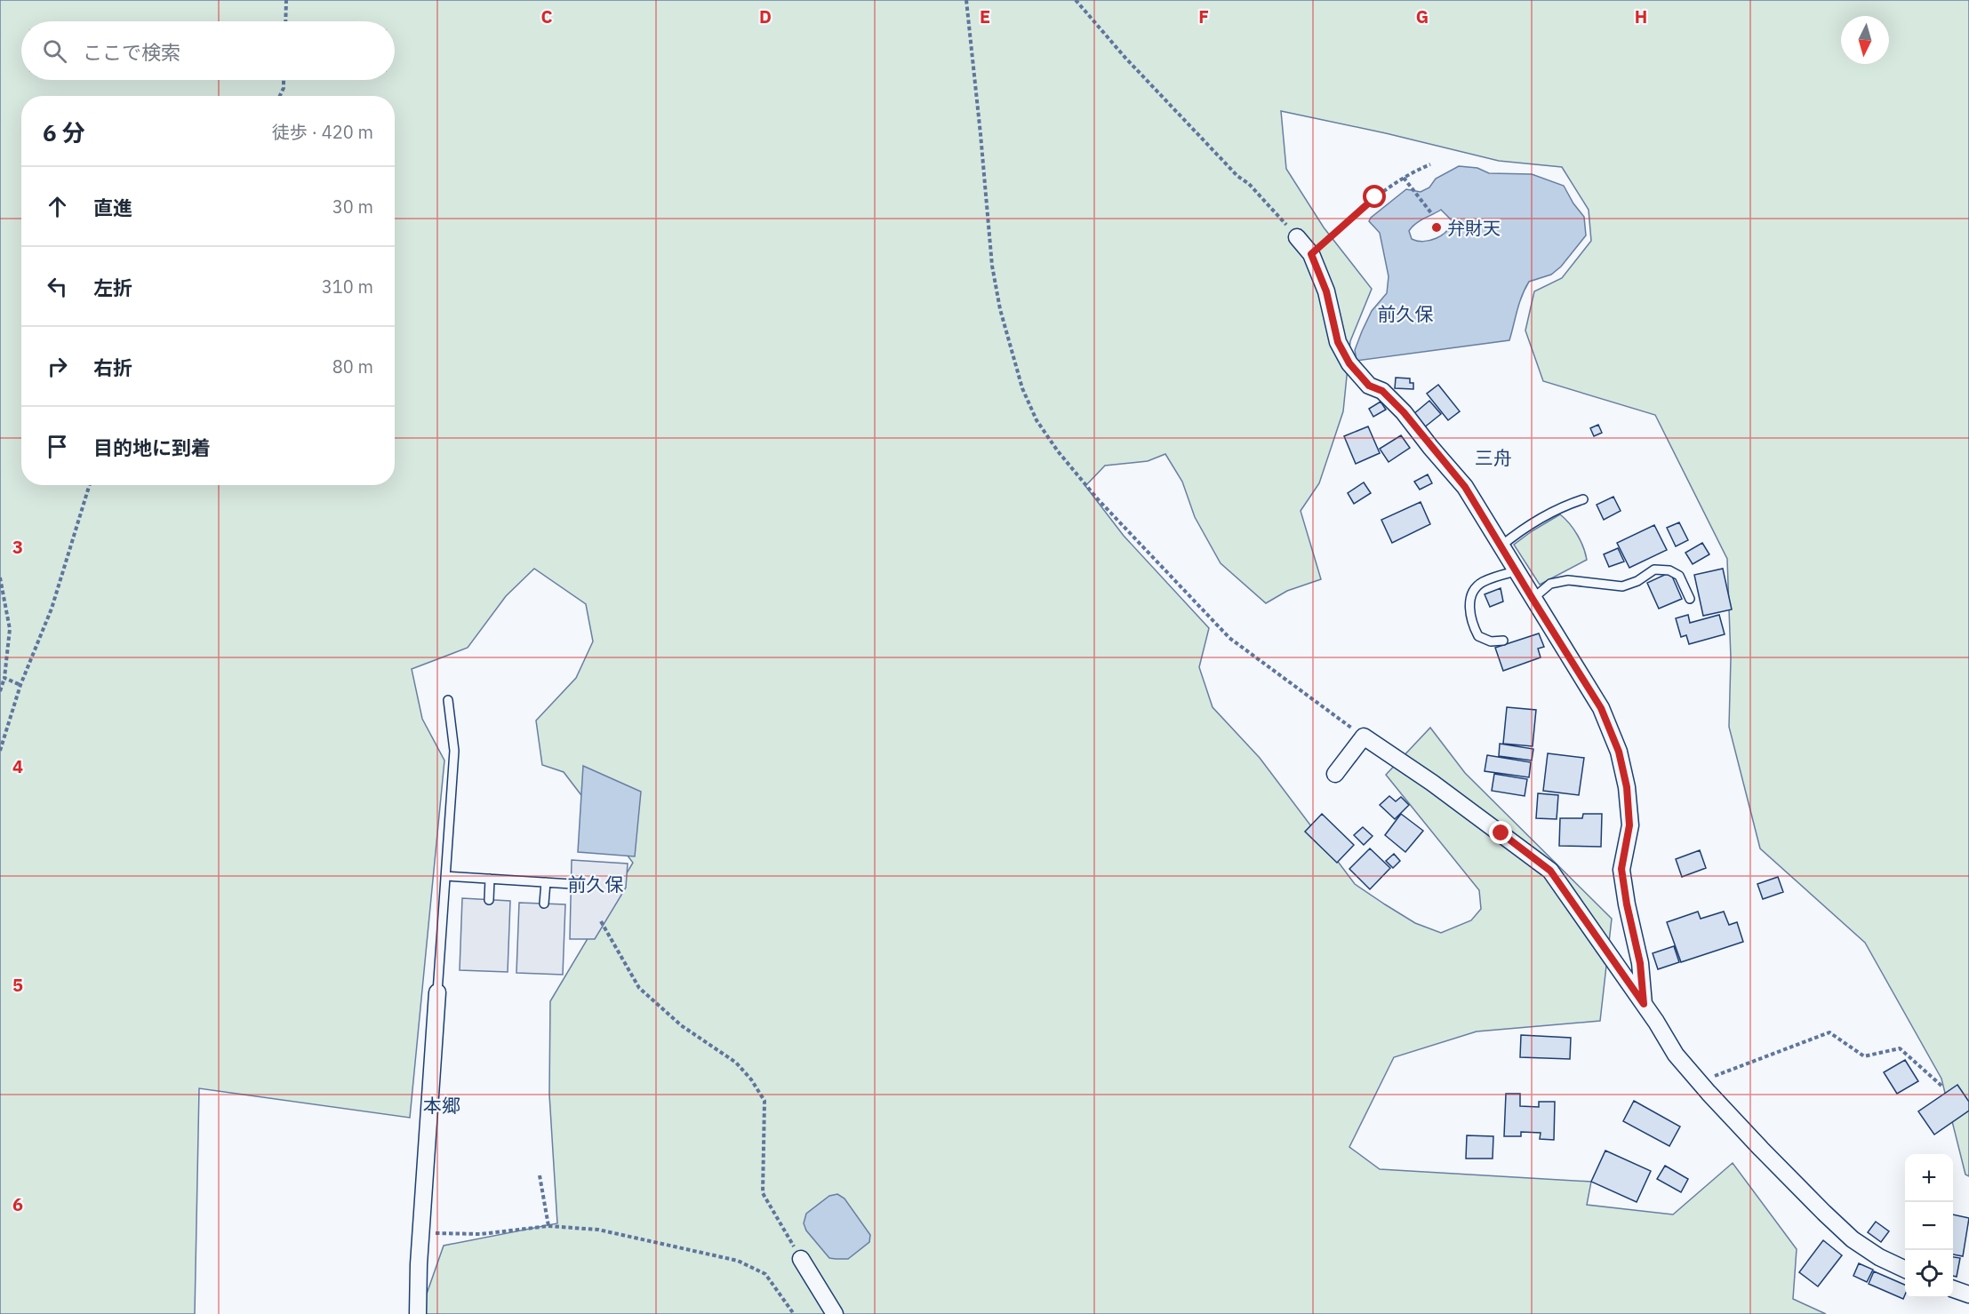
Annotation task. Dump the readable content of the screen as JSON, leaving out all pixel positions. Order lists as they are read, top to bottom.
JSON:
{
  "districts": [
    "前久保",
    "三舟",
    "前久保",
    "本郷"
  ],
  "places": ["弁財天"],
  "north": "bottom",
  "page": {
    "search": "ここで検索",
    "heading": ["6 分", "徒歩 · 420 m"],
    "list": [
      ["直進", "30 m"],
      ["左折", "310 m"],
      ["右折", "80 m"],
      "目的地に到着"
    ],
    "map_buttons": ["+", "−"]
  },
  "grid": {
    "columns": [
      "C",
      "D",
      "E",
      "F",
      "G",
      "H"
    ],
    "rows": [
      "3",
      "4",
      "5",
      "6"
    ]
  }
}
